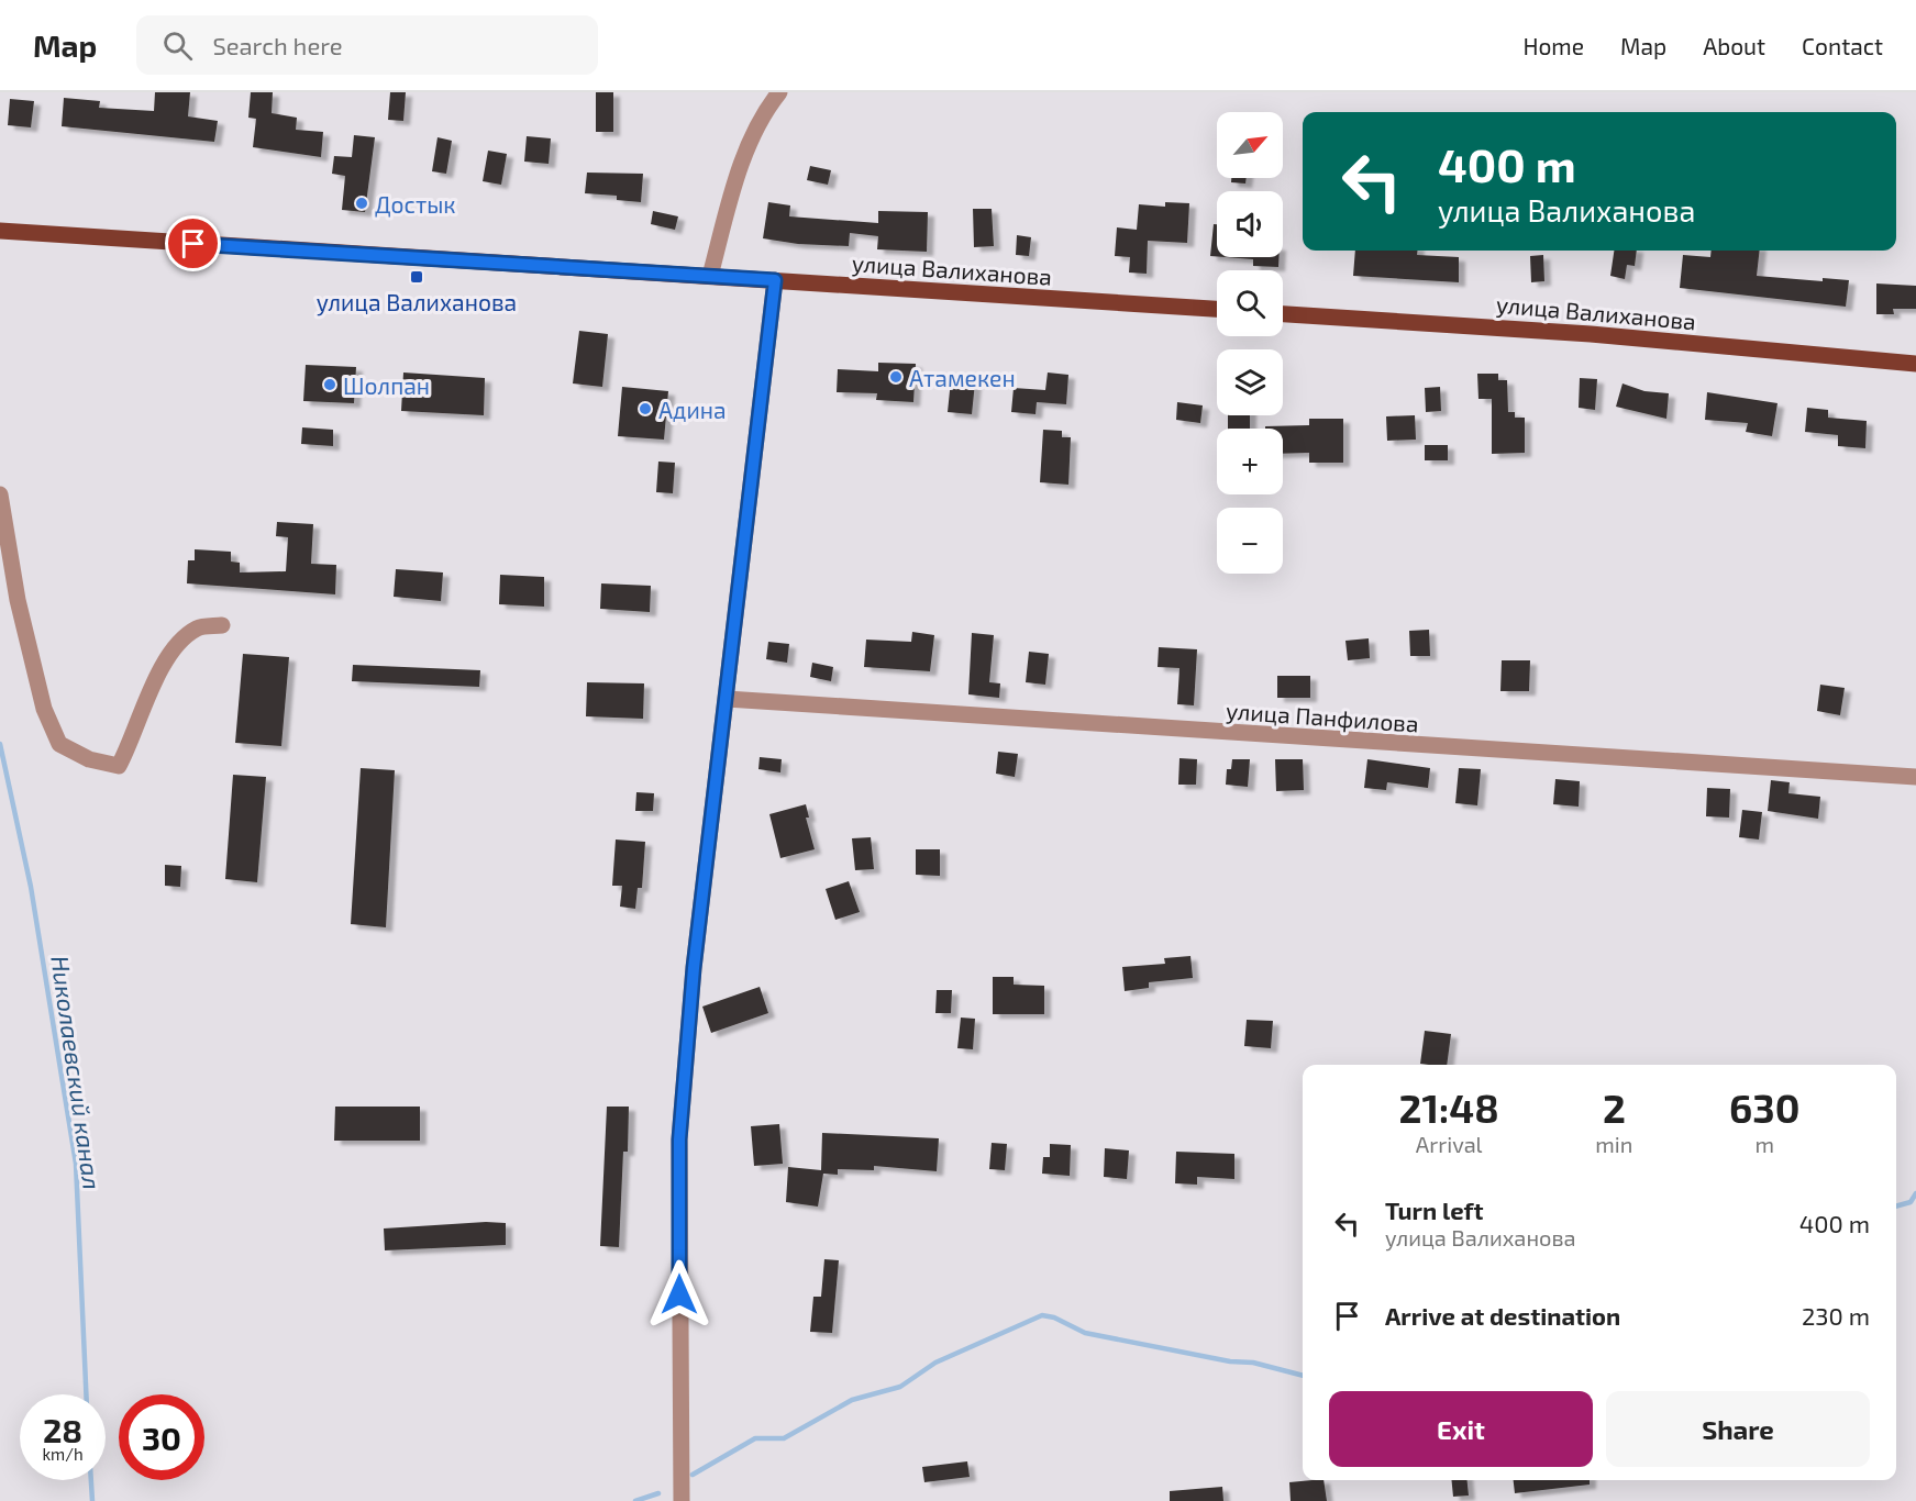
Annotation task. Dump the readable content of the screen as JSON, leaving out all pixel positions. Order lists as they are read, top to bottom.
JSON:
{
  "streets": {
    "main road": ["улица Валиханова"],
    "street": ["улица Панфилова"]
  },
  "water": ["Николаевский канал"],
  "places": {
    "other": [
      "Достык",
      "Атамекен",
      "Шолпан",
      "Адина"
    ],
    "transit": ["улица Валиханова"]
  },
  "north": "top right",
  "page": {
    "header": "Map",
    "search": "Search here",
    "nav": [
      "Home",
      "Map",
      "About",
      "Contact"
    ],
    "map_buttons": ["+", "−"],
    "turn": ["400 m", "улица Валиханова"],
    "eta": [
      "21:48",
      "Arrival",
      "2",
      "min",
      "630",
      "m"
    ],
    "list": [
      {
        "name": "Turn left",
        "note": "улица Валиханова",
        "value": "400 m"
      },
      {
        "name": "Arrive at destination",
        "value": "230 m"
      }
    ],
    "buttons": ["Exit", "Share"],
    "speed": "28 km/h",
    "limit": "30"
  }
}
